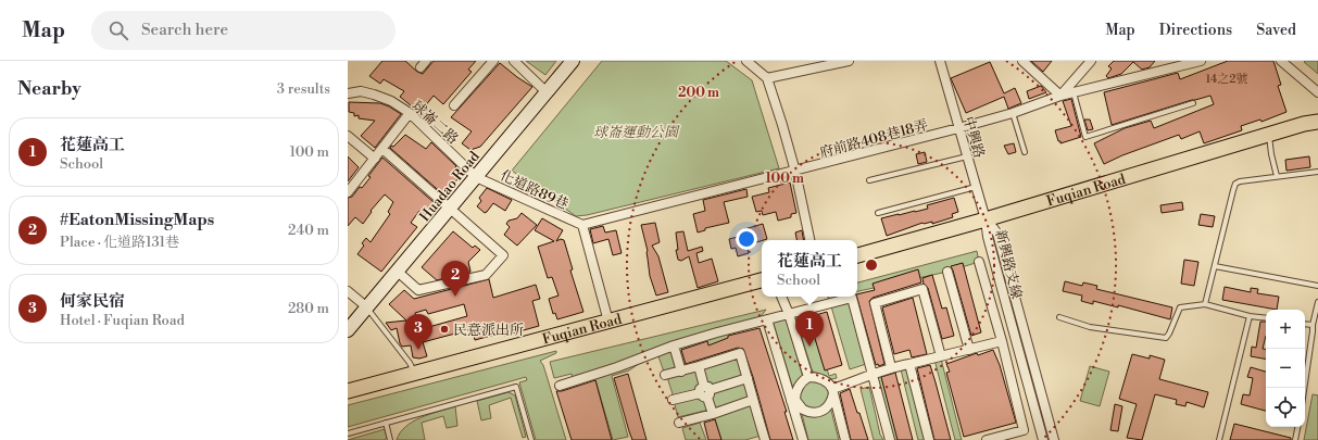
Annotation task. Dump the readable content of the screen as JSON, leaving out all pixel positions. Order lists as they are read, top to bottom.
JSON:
{
  "streets": {
    "main road": ["Fuqian Road"],
    "street": [
      "球崙二路",
      "中興路",
      "府前路408巷18弄",
      "Huadao Road",
      "化道路89巷",
      "新興路支線"
    ]
  },
  "crossings": [
    ["球崙二路", "Huadao Road"],
    ["球崙二路", "化道路89巷"],
    ["中興路", "府前路408巷18弄"],
    ["中興路", "Fuqian Road"],
    ["中興路", "新興路支線"],
    ["府前路408巷18弄", "化道路89巷"],
    ["Huadao Road", "化道路89巷"],
    ["Fuqian Road", "新興路支線"]
  ],
  "parks": ["球崙運動公園"],
  "places": ["民意派出所"],
  "house_numbers": ["14之2號"],
  "page": {
    "header": "Map",
    "search": "Search here",
    "nav": ["Map", "Directions", "Saved"],
    "heading": ["Nearby", "3 results"],
    "list": [
      {
        "mark": "1",
        "name": "花蓮高工",
        "note": "School",
        "value": "100 m"
      },
      {
        "mark": "2",
        "name": "#EatonMissingMaps",
        "note": "Place · 化道路131巷",
        "value": "240 m"
      },
      {
        "mark": "3",
        "name": "何家民宿",
        "note": "Hotel · Fuqian Road",
        "value": "280 m"
      }
    ],
    "popup": ["花蓮高工", "School"],
    "pins": ["2", "1", "3"],
    "map_buttons": ["+", "−"]
  },
  "rings": ["200 m", "100 m"]
}
